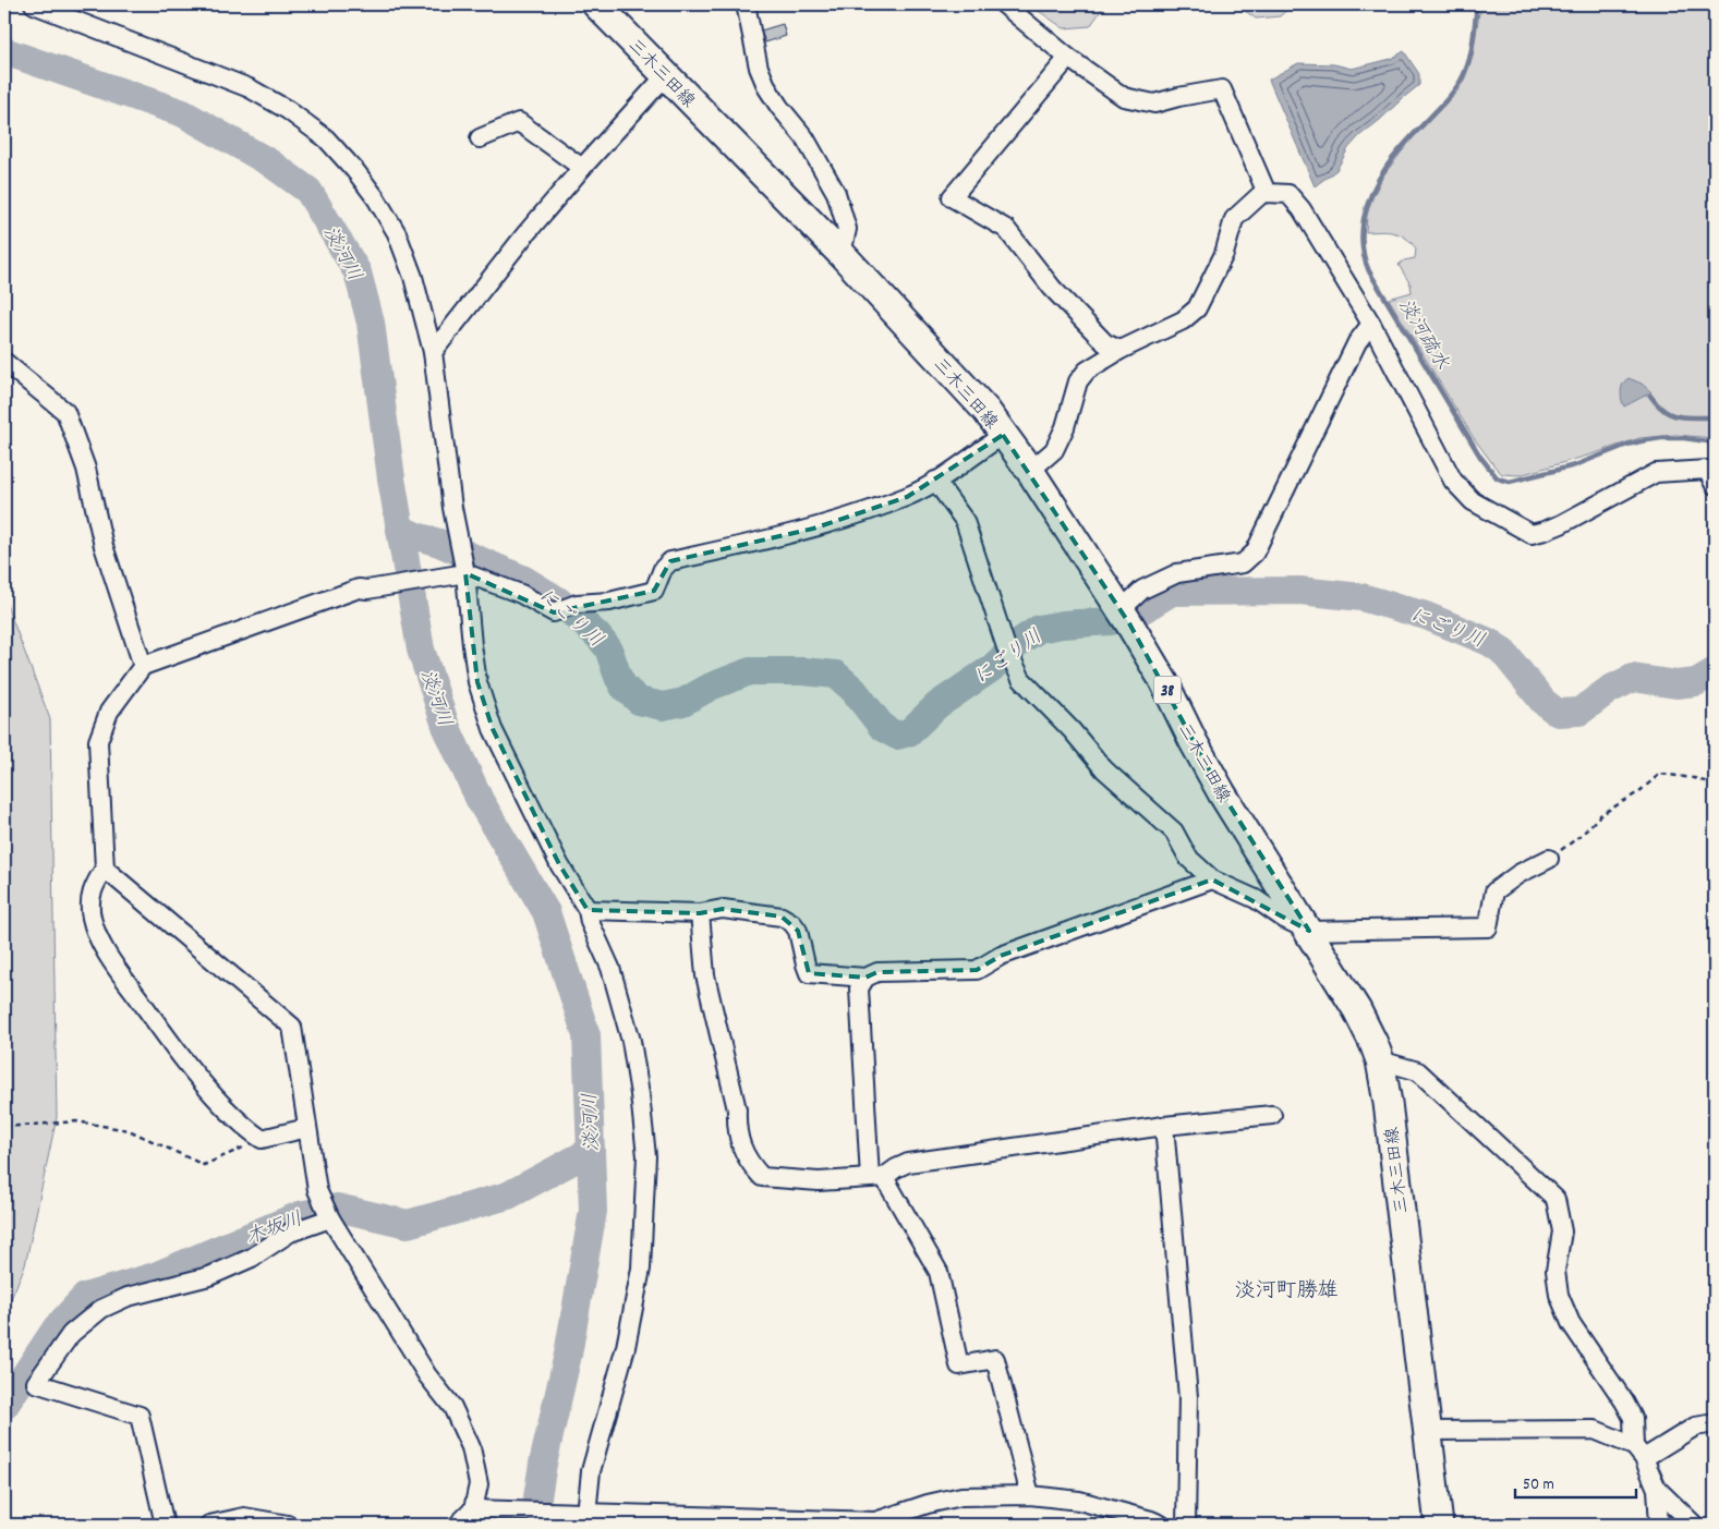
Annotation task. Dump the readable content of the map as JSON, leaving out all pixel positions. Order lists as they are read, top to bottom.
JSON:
{
  "streets": {
    "main road": ["三木三田線", "38"]
  },
  "districts": ["淡河町勝雄"],
  "water": [
    "淡河川",
    "淡河疏水",
    "にごり川",
    "木坂川"
  ],
  "scale_bar": "50 m"
}
